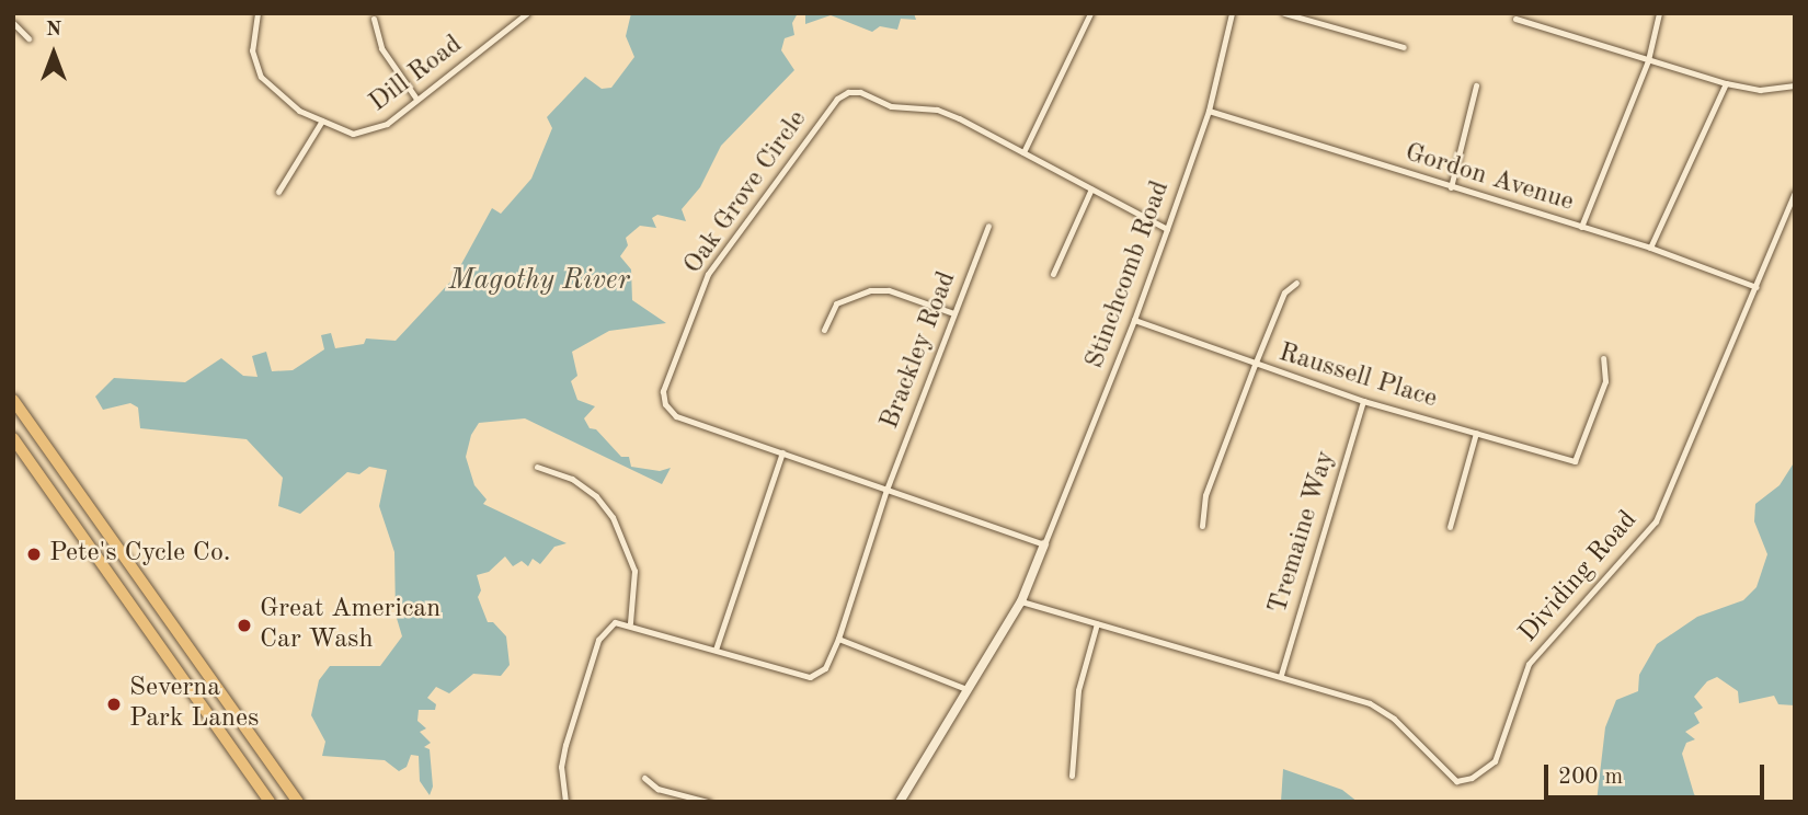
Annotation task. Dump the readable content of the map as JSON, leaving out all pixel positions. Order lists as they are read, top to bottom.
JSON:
{
  "streets": {
    "street": [
      "Dill Road",
      "Gordon Avenue",
      "Oak Grove Circle",
      "Stinchcomb Road",
      "Brackley Road",
      "Raussell Place",
      "Tremaine Way",
      "Dividing Road"
    ]
  },
  "crossings": [
    ["Gordon Avenue", "Stinchcomb Road"],
    ["Gordon Avenue", "Dividing Road"],
    ["Oak Grove Circle", "Stinchcomb Road"],
    ["Oak Grove Circle", "Brackley Road"],
    ["Stinchcomb Road", "Raussell Place"],
    ["Raussell Place", "Tremaine Way"],
    ["Tremaine Way", "Dividing Road"]
  ],
  "water": ["Magothy River"],
  "places": ["Pete's Cycle Co.", "Great American Car Wash", "Severna Park Lanes"],
  "scale_bar": "200 m",
  "north": "top"
}
